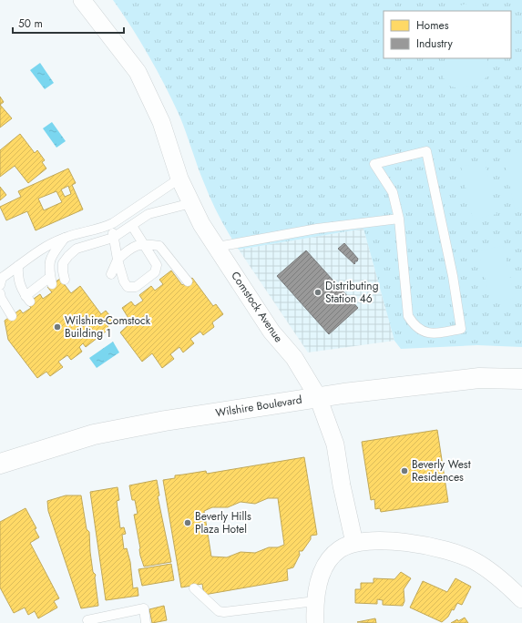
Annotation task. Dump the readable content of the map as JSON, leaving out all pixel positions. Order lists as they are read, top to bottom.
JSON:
{
  "streets": {
    "main road": ["Wilshire Boulevard"],
    "street": ["Comstock Avenue"]
  },
  "crossings": [
    ["Comstock Avenue", "Wilshire Boulevard"]
  ],
  "places": [
    "Distributing Station 46",
    "Wilshire-Comstock Building 1",
    "Beverly West Residences",
    "Beverly Hills Plaza Hotel"
  ],
  "legend": ["Homes", "Industry"],
  "scale_bar": "50 m"
}
